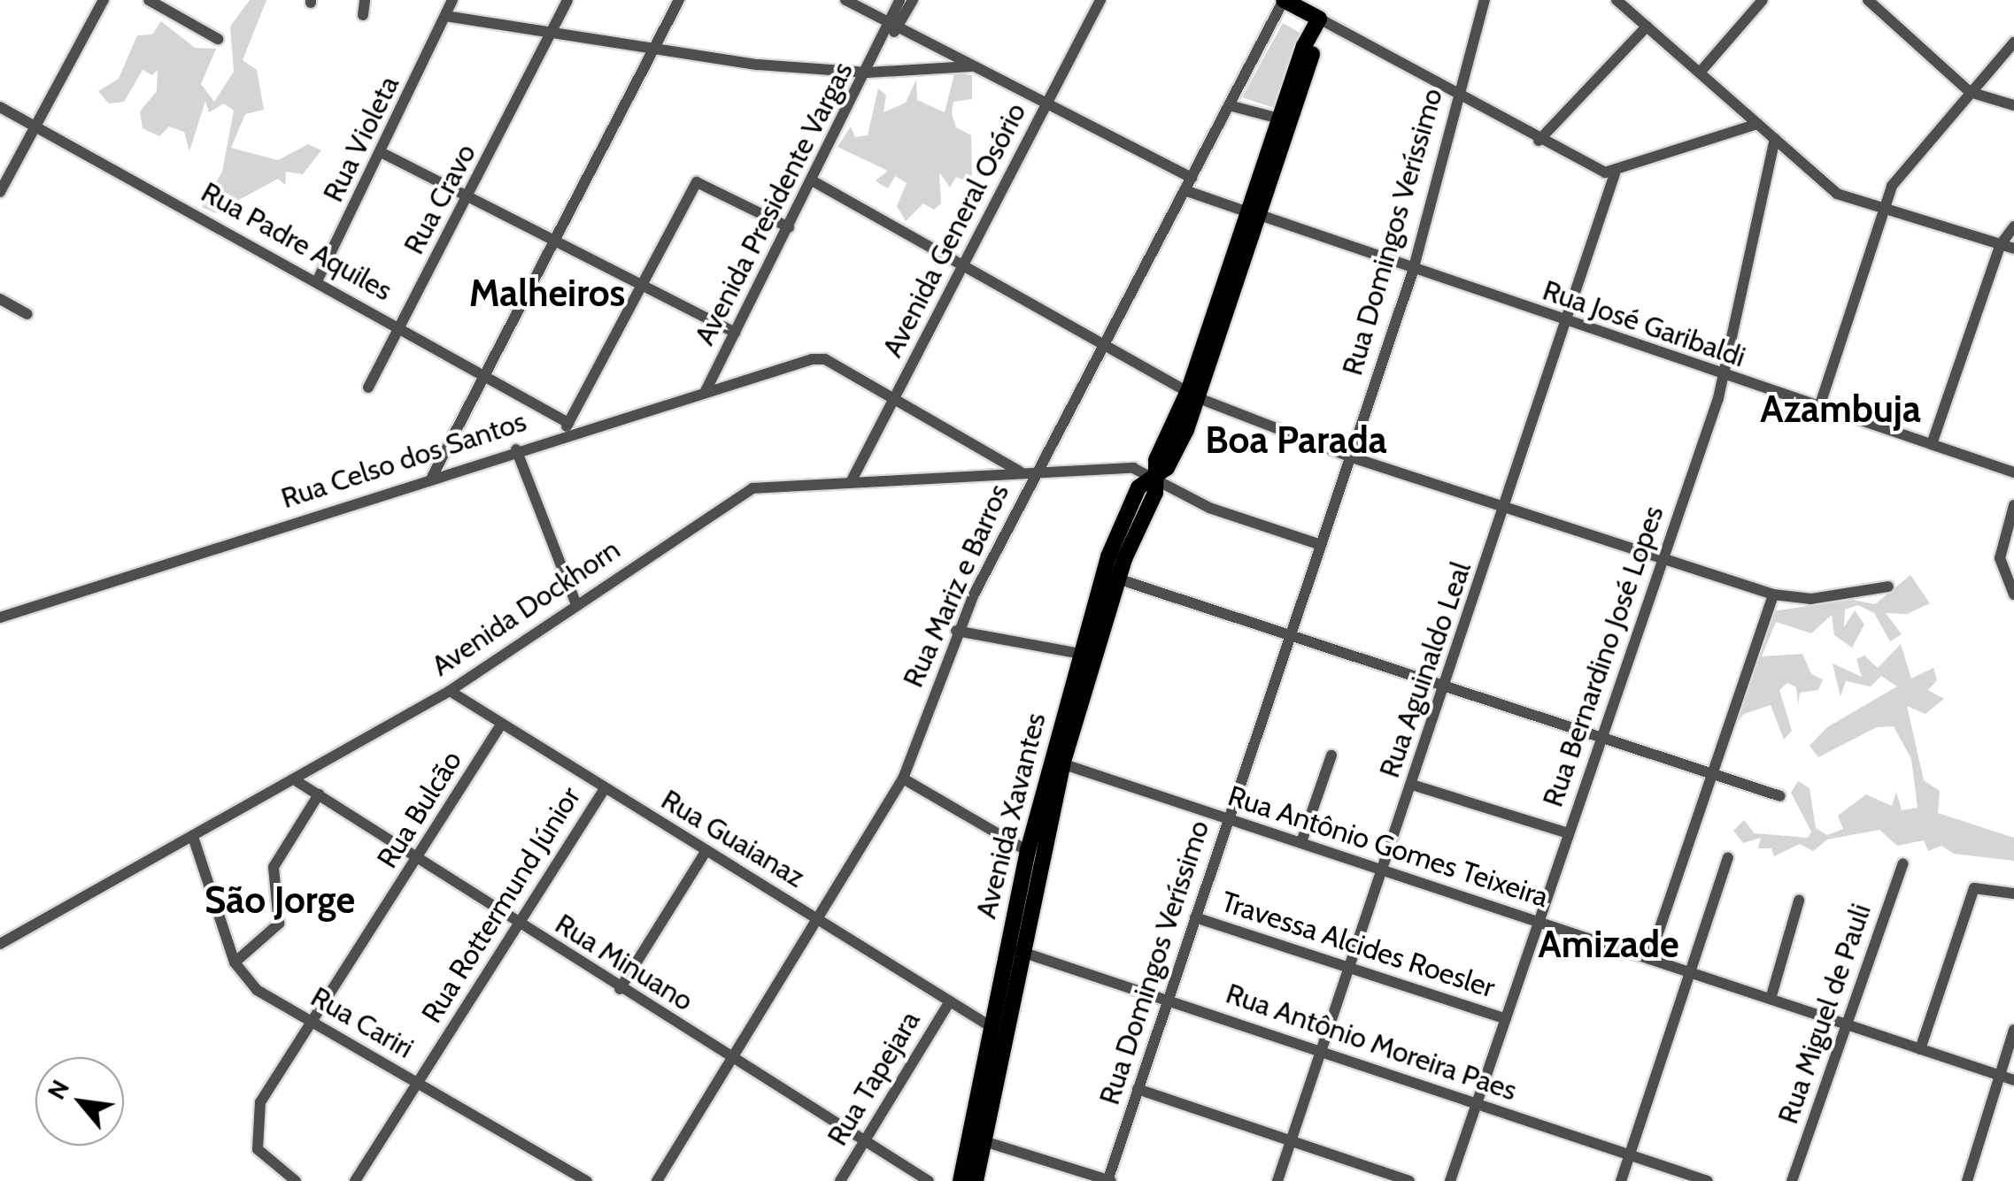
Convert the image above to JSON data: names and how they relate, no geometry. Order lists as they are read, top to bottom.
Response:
{
  "streets": {
    "main road": ["Avenida Xavantes"],
    "street": [
      "Rua Violeta",
      "Rua Cravo",
      "Avenida Presidente Vargas",
      "Avenida General Osório",
      "Rua Domingos Veríssimo",
      "Rua Padre Aquiles",
      "Rua José Garibaldi",
      "Rua Celso dos Santos",
      "Rua Mariz e Barros",
      "Avenida Dockhorn",
      "Rua Bernardino José Lopes",
      "Rua Aguinaldo Leal",
      "Rua Bulcão",
      "Rua Guaianaz",
      "Rua Antônio Gomes Teixeira",
      "Rua Rottermund Júnior",
      "Travessa Alcides Roesler",
      "Rua Minuano",
      "Rua Miguel de Pauli",
      "Rua Cariri",
      "Rua Antônio Moreira Paes",
      "Rua Tapejara"
    ]
  },
  "crossings": [
    ["Rua Violeta", "Rua Padre Aquiles"],
    ["Rua Cravo", "Rua Padre Aquiles"],
    ["Avenida Presidente Vargas", "Rua Celso dos Santos"],
    ["Avenida General Osório", "Rua Celso dos Santos"],
    ["Avenida General Osório", "Avenida Dockhorn"],
    ["Rua Domingos Veríssimo", "Rua José Garibaldi"],
    ["Rua Domingos Veríssimo", "Avenida Dockhorn"],
    ["Rua Domingos Veríssimo", "Rua Antônio Gomes Teixeira"],
    ["Rua Domingos Veríssimo", "Travessa Alcides Roesler"],
    ["Rua Domingos Veríssimo", "Rua Antônio Moreira Paes"],
    ["Rua José Garibaldi", "Rua Mariz e Barros"],
    ["Rua José Garibaldi", "Rua Bernardino José Lopes"],
    ["Rua José Garibaldi", "Rua Aguinaldo Leal"],
    ["Rua José Garibaldi", "Avenida Xavantes"],
    ["Rua Mariz e Barros", "Avenida Dockhorn"],
    ["Rua Mariz e Barros", "Rua Guaianaz"],
    ["Rua Mariz e Barros", "Rua Minuano"],
    ["Avenida Dockhorn", "Avenida Xavantes"],
    ["Avenida Dockhorn", "Rua Guaianaz"],
    ["Avenida Dockhorn", "Rua Minuano"],
    ["Avenida Dockhorn", "Rua Cariri"],
    ["Rua Bernardino José Lopes", "Rua Antônio Gomes Teixeira"],
    ["Rua Bernardino José Lopes", "Travessa Alcides Roesler"],
    ["Rua Bernardino José Lopes", "Rua Antônio Moreira Paes"],
    ["Rua Aguinaldo Leal", "Rua Antônio Gomes Teixeira"],
    ["Rua Aguinaldo Leal", "Travessa Alcides Roesler"],
    ["Rua Aguinaldo Leal", "Rua Antônio Moreira Paes"],
    ["Rua Bulcão", "Rua Guaianaz"],
    ["Rua Bulcão", "Rua Minuano"],
    ["Rua Bulcão", "Rua Cariri"],
    ["Avenida Xavantes", "Rua Guaianaz"],
    ["Avenida Xavantes", "Rua Antônio Gomes Teixeira"],
    ["Avenida Xavantes", "Rua Antônio Moreira Paes"],
    ["Rua Guaianaz", "Rua Rottermund Júnior"],
    ["Rua Guaianaz", "Rua Tapejara"],
    ["Rua Antônio Gomes Teixeira", "Rua Miguel de Pauli"],
    ["Rua Rottermund Júnior", "Rua Minuano"],
    ["Rua Rottermund Júnior", "Rua Cariri"],
    ["Rua Minuano", "Rua Tapejara"]
  ],
  "districts": [
    "Malheiros",
    "Azambuja",
    "Boa Parada",
    "São Jorge",
    "Amizade"
  ],
  "north": "top left"
}
